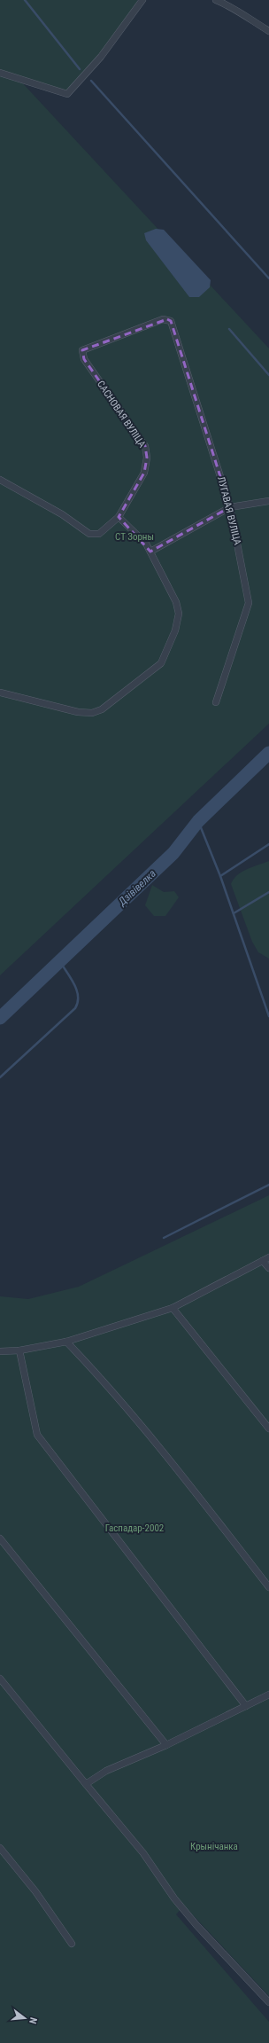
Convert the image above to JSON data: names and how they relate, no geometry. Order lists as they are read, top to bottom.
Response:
{
  "streets": {
    "street": ["САСНОВАЯ ВУЛІЦА", "ЛУГАВАЯ ВУЛІЦА"]
  },
  "crossings": [
    ["САСНОВАЯ ВУЛІЦА", "ЛУГАВАЯ ВУЛІЦА"]
  ],
  "water": ["Дзівівелка"],
  "parks": ["СТ Зорны", "Гаспадар-2002", "Крынічанка"],
  "north": "right"
}
